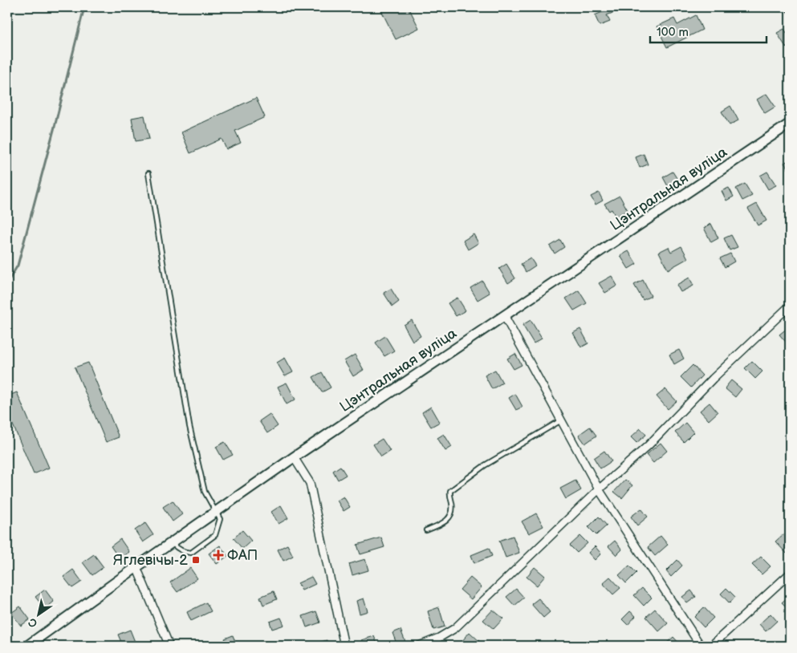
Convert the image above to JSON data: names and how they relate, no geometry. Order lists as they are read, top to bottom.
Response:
{
  "streets": {
    "street": ["Цэнтральная вуліца"]
  },
  "places": {
    "health": ["ФАП"],
    "transit": ["Яглевічы-2"]
  },
  "scale_bar": "100 m",
  "north": "bottom left"
}
